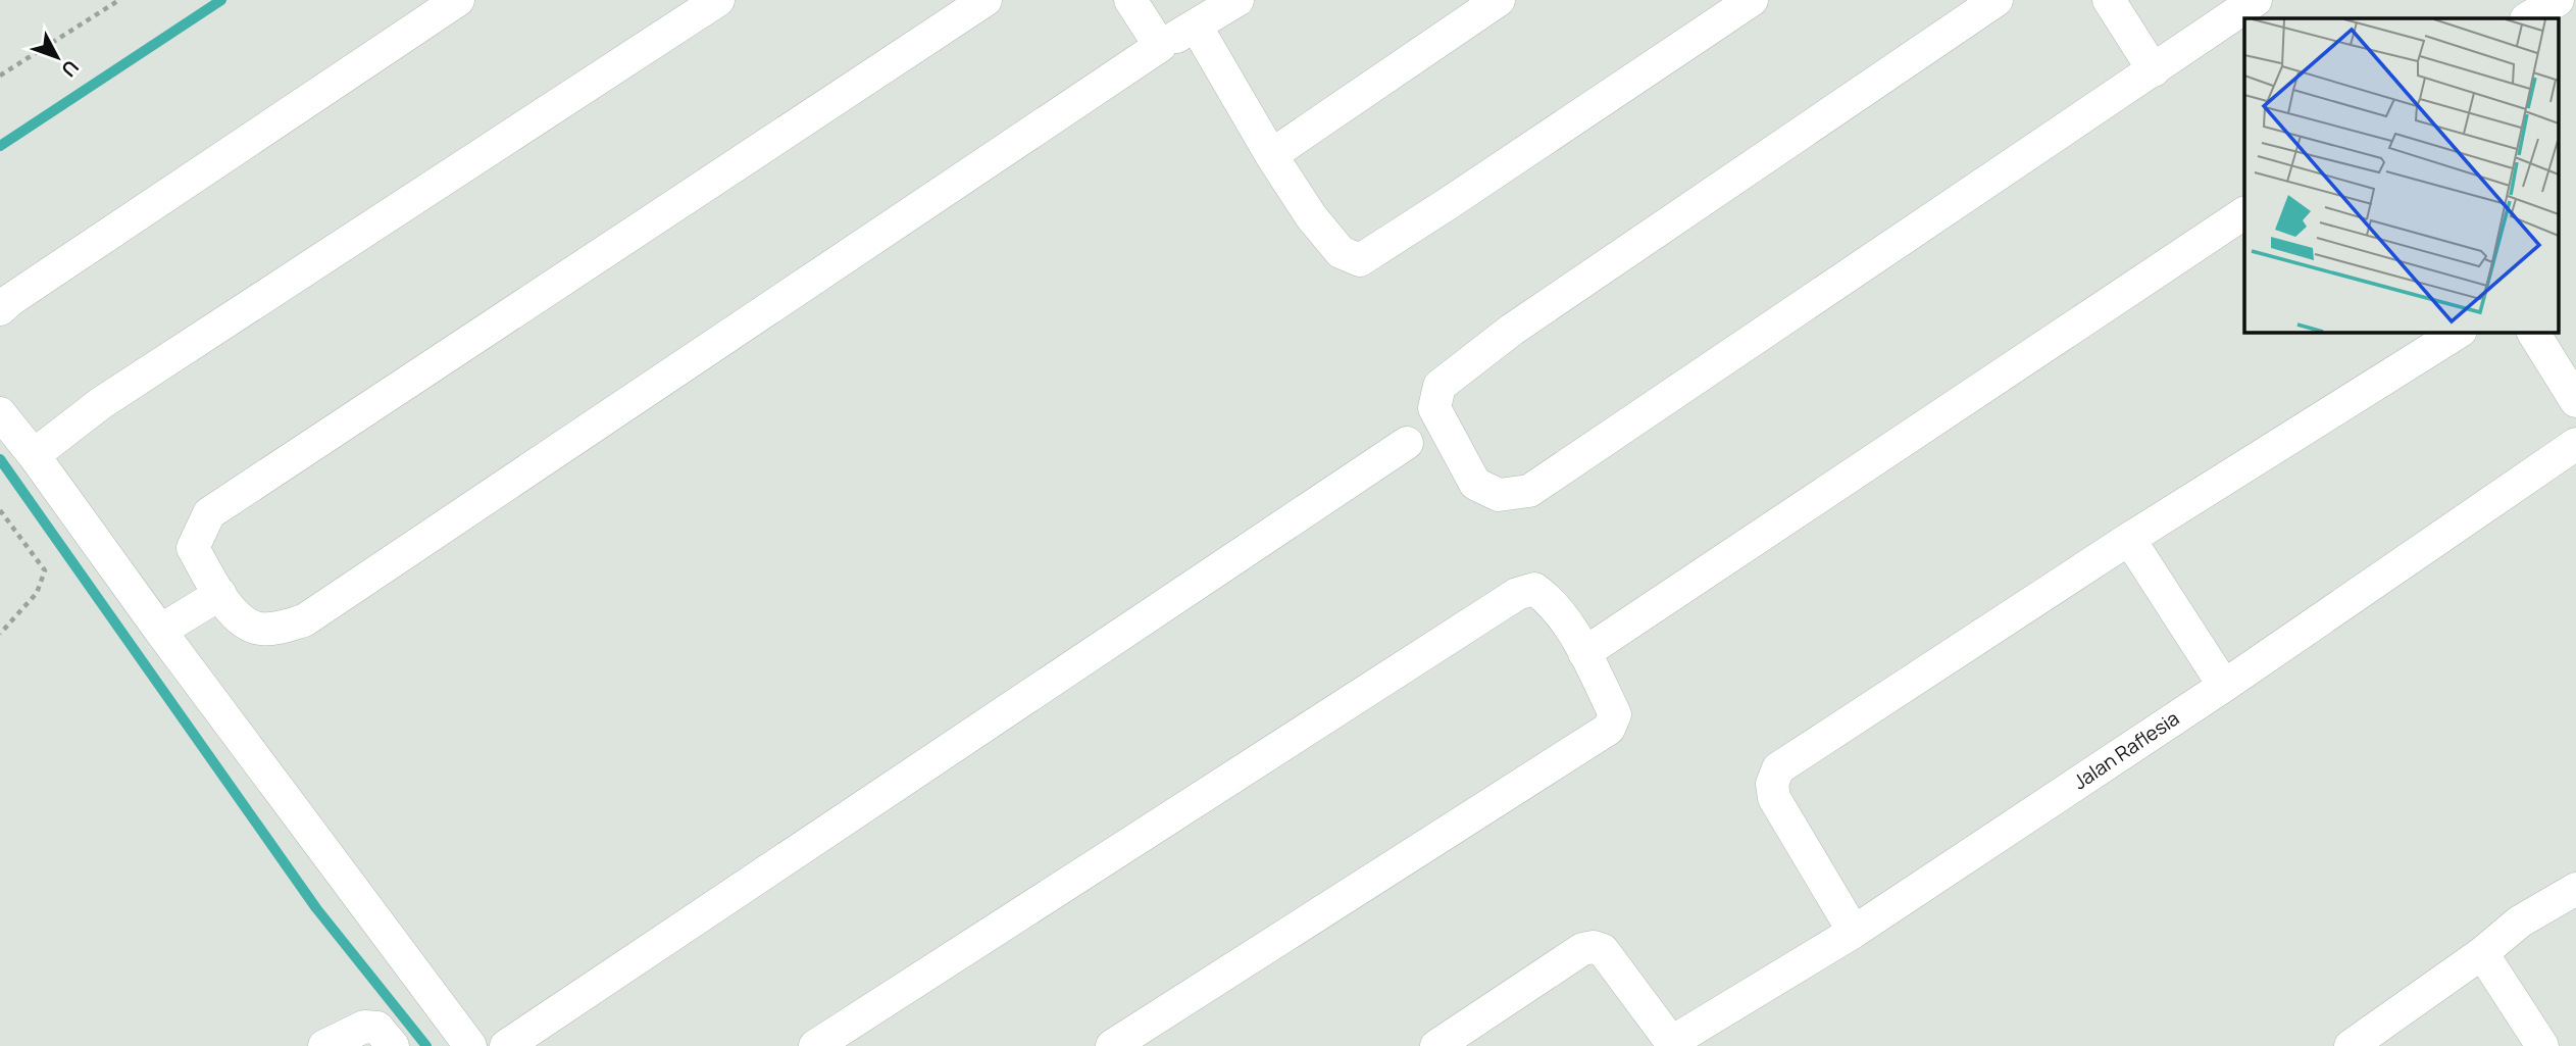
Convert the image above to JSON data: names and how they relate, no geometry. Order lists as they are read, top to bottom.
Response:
{
  "streets": {
    "street": ["Jalan Raflesia"]
  },
  "north": "bottom right"
}
